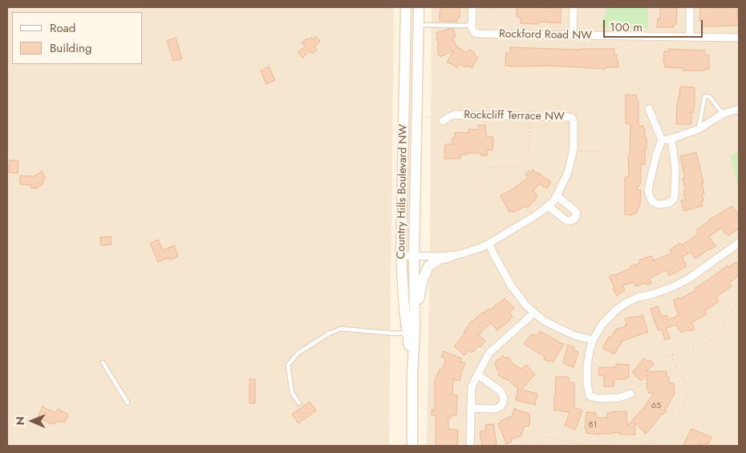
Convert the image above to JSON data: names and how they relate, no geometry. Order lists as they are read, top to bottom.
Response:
{
  "streets": {
    "main road": ["Country Hills Boulevard NW"],
    "street": ["Rockford Road NW", "Rockcliff Terrace NW"]
  },
  "crossings": [
    ["Rockcliff Terrace NW", "Country Hills Boulevard NW"]
  ],
  "house_numbers": ["65", "81"],
  "legend": ["Road", "Building"],
  "scale_bar": "100 m",
  "north": "left"
}
